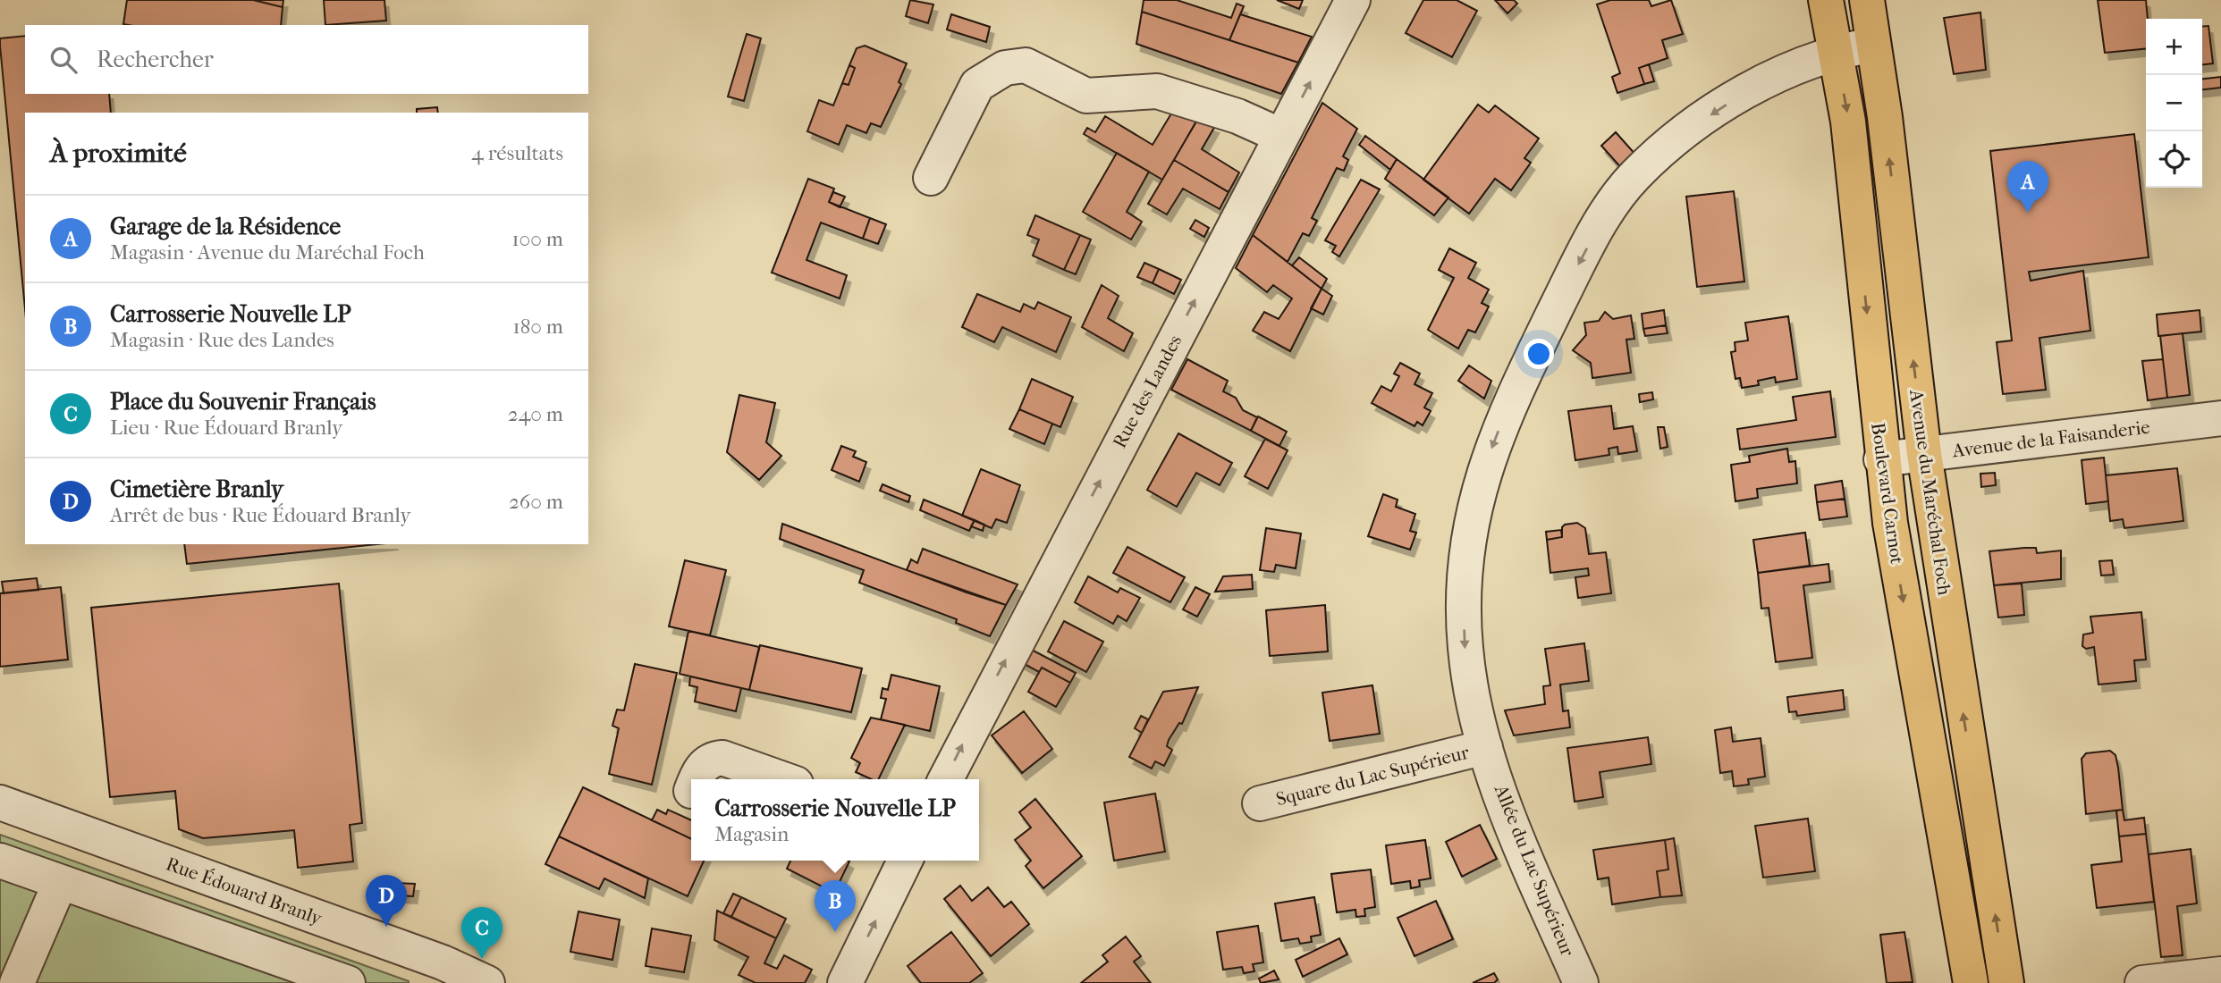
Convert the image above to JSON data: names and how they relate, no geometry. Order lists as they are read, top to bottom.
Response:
{
  "streets": {
    "main road": ["Avenue du Maréchal Foch", "Boulevard Carnot"],
    "street": [
      "Rue des Landes",
      "Avenue de la Faisanderie",
      "Square du Lac Supérieur",
      "Allée du Lac Supérieur",
      "Rue Édouard Branly"
    ]
  },
  "crossings": [
    ["Avenue de la Faisanderie", "Avenue du Maréchal Foch"],
    ["Avenue de la Faisanderie", "Boulevard Carnot"],
    ["Avenue du Maréchal Foch", "Allée du Lac Supérieur"],
    ["Boulevard Carnot", "Allée du Lac Supérieur"],
    ["Square du Lac Supérieur", "Allée du Lac Supérieur"]
  ],
  "one_way": [
    "Rue des Landes",
    "Avenue du Maréchal Foch",
    "Boulevard Carnot",
    "Allée du Lac Supérieur"
  ],
  "page": {
    "map_buttons": ["+", "−"],
    "search": "Rechercher",
    "heading": ["À proximité", "4 résultats"],
    "pins": [
      "A",
      "D",
      "B",
      "C"
    ],
    "list": [
      {
        "mark": "A",
        "name": "Garage de la Résidence",
        "note": "Magasin · Avenue du Maréchal Foch",
        "value": "100 m"
      },
      {
        "mark": "B",
        "name": "Carrosserie Nouvelle LP",
        "note": "Magasin · Rue des Landes",
        "value": "180 m"
      },
      {
        "mark": "C",
        "name": "Place du Souvenir Français",
        "note": "Lieu · Rue Édouard Branly",
        "value": "240 m"
      },
      {
        "mark": "D",
        "name": "Cimetière Branly",
        "note": "Arrêt de bus · Rue Édouard Branly",
        "value": "260 m"
      }
    ],
    "popup": ["Carrosserie Nouvelle LP", "Magasin"]
  }
}
